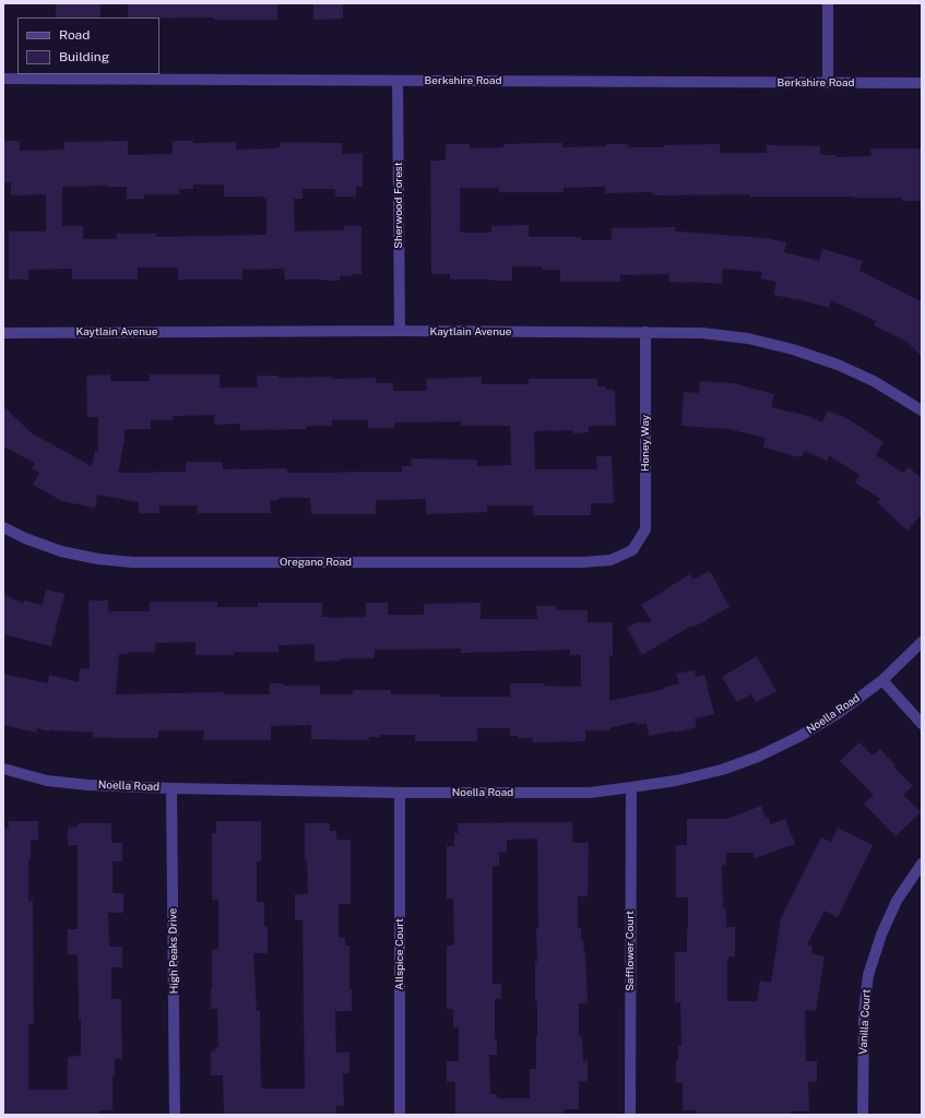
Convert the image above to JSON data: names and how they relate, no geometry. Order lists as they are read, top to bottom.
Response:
{
  "streets": {
    "street": [
      "Berkshire Road",
      "Sherwood Forest",
      "Kaytlain Avenue",
      "Honey Way",
      "Oregano Road",
      "Noella Road",
      "High Peaks Drive",
      "Safflower Court",
      "Allspice Court",
      "Vanilla Court"
    ]
  },
  "crossings": [
    ["Berkshire Road", "Sherwood Forest"],
    ["Sherwood Forest", "Kaytlain Avenue"],
    ["Kaytlain Avenue", "Honey Way"],
    ["Honey Way", "Oregano Road"],
    ["Noella Road", "High Peaks Drive"],
    ["Noella Road", "Safflower Court"],
    ["Noella Road", "Allspice Court"]
  ],
  "legend": ["Road", "Building"]
}
